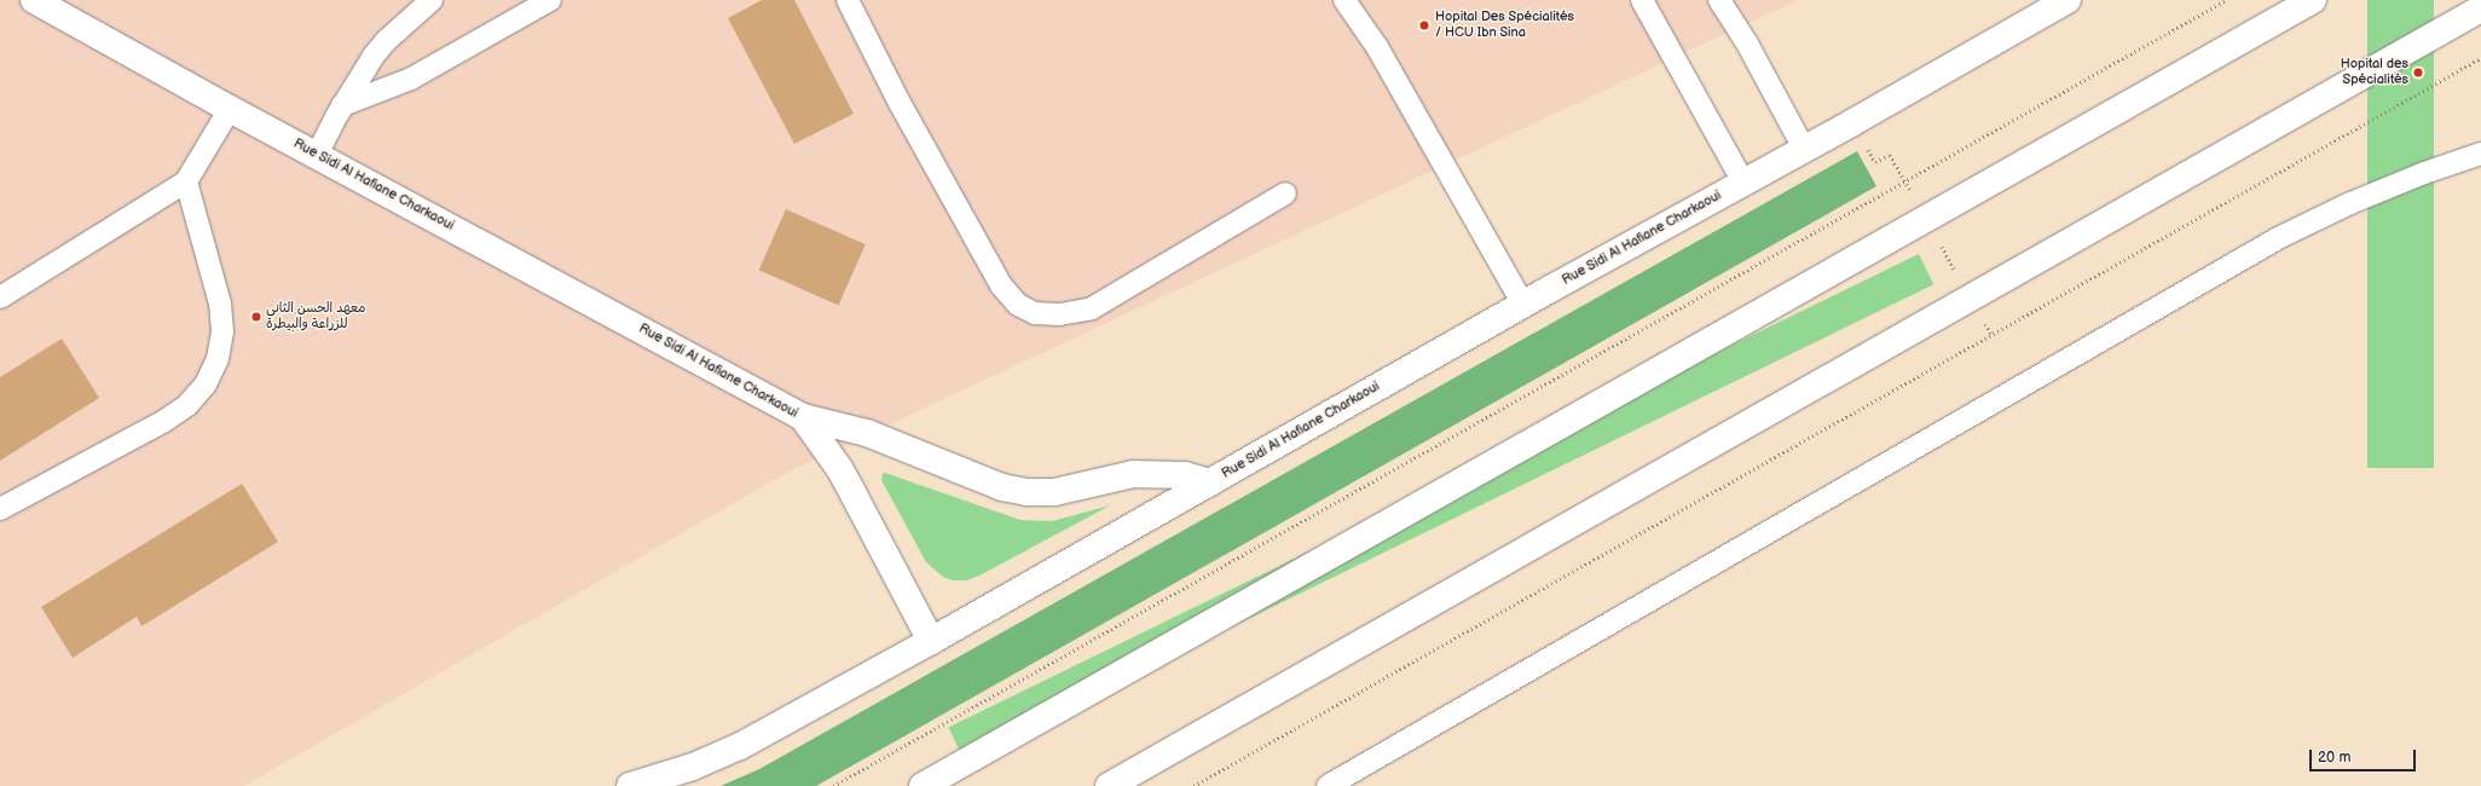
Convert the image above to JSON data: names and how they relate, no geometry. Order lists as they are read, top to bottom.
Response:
{
  "streets": {
    "street": ["Rue Sidi Al Hafiane Charkaoui"]
  },
  "places": ["Hopital Des Spécialités / HCU Ibn Sina", "Hopital des Spécialités", "معهد الحسن الثاني للزراعة والبيطرة"],
  "scale_bar": "20 m"
}
